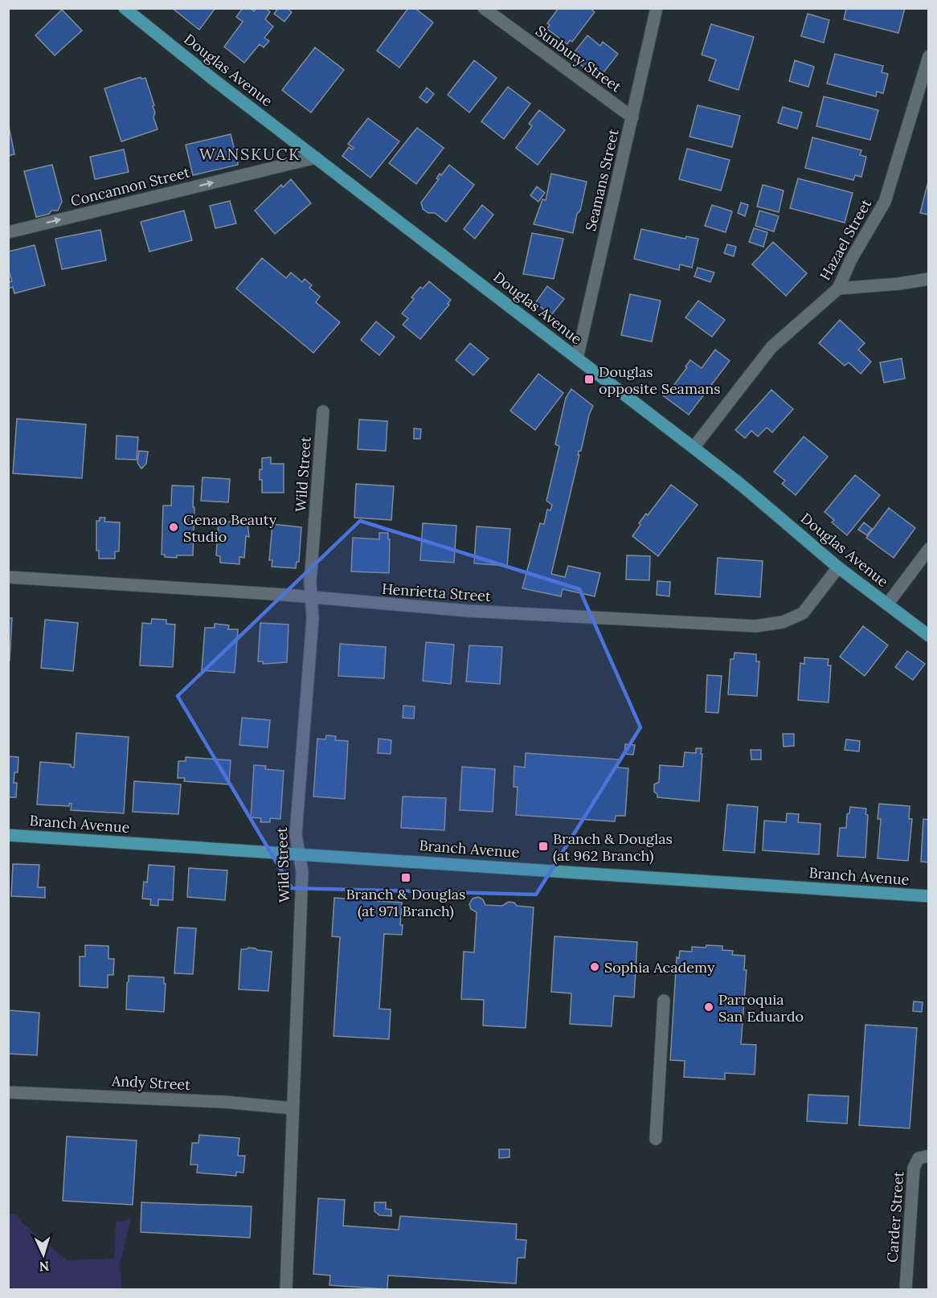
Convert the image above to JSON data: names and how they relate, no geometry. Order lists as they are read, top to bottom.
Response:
{
  "streets": {
    "main road": ["Douglas Avenue", "Branch Avenue"],
    "street": [
      "Sunbury Street",
      "Seamans Street",
      "Concannon Street",
      "Hazael Street",
      "Wild Street",
      "Henrietta Street",
      "Andy Street",
      "Carder Street"
    ]
  },
  "crossings": [
    ["Sunbury Street", "Seamans Street"],
    ["Douglas Avenue", "Seamans Street"],
    ["Douglas Avenue", "Concannon Street"],
    ["Douglas Avenue", "Hazael Street"],
    ["Douglas Avenue", "Henrietta Street"],
    ["Wild Street", "Henrietta Street"],
    ["Wild Street", "Branch Avenue"],
    ["Wild Street", "Andy Street"]
  ],
  "one_way": ["Concannon Street"],
  "districts": ["WANSKUCK"],
  "places": {
    "transit": ["Douglas opposite Seamans", "Branch & Douglas (at 962 Branch)", "Branch & Douglas (at 971 Branch)"],
    "other": ["Genao Beauty Studio", "Sophia Academy", "Parroquia San Eduardo"]
  },
  "north": "bottom"
}
